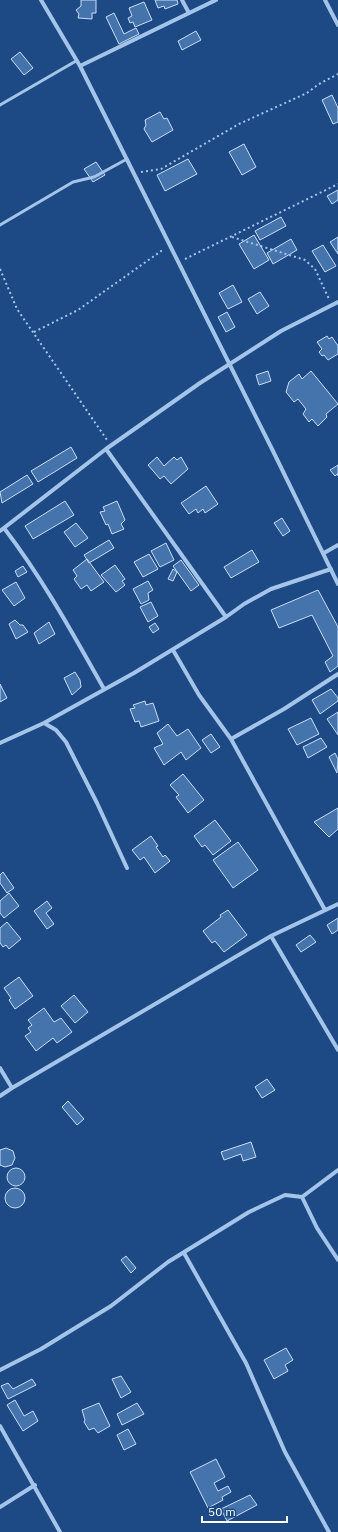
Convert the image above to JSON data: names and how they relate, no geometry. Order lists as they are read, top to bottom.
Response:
{
  "scale_bar": "50 m"
}
